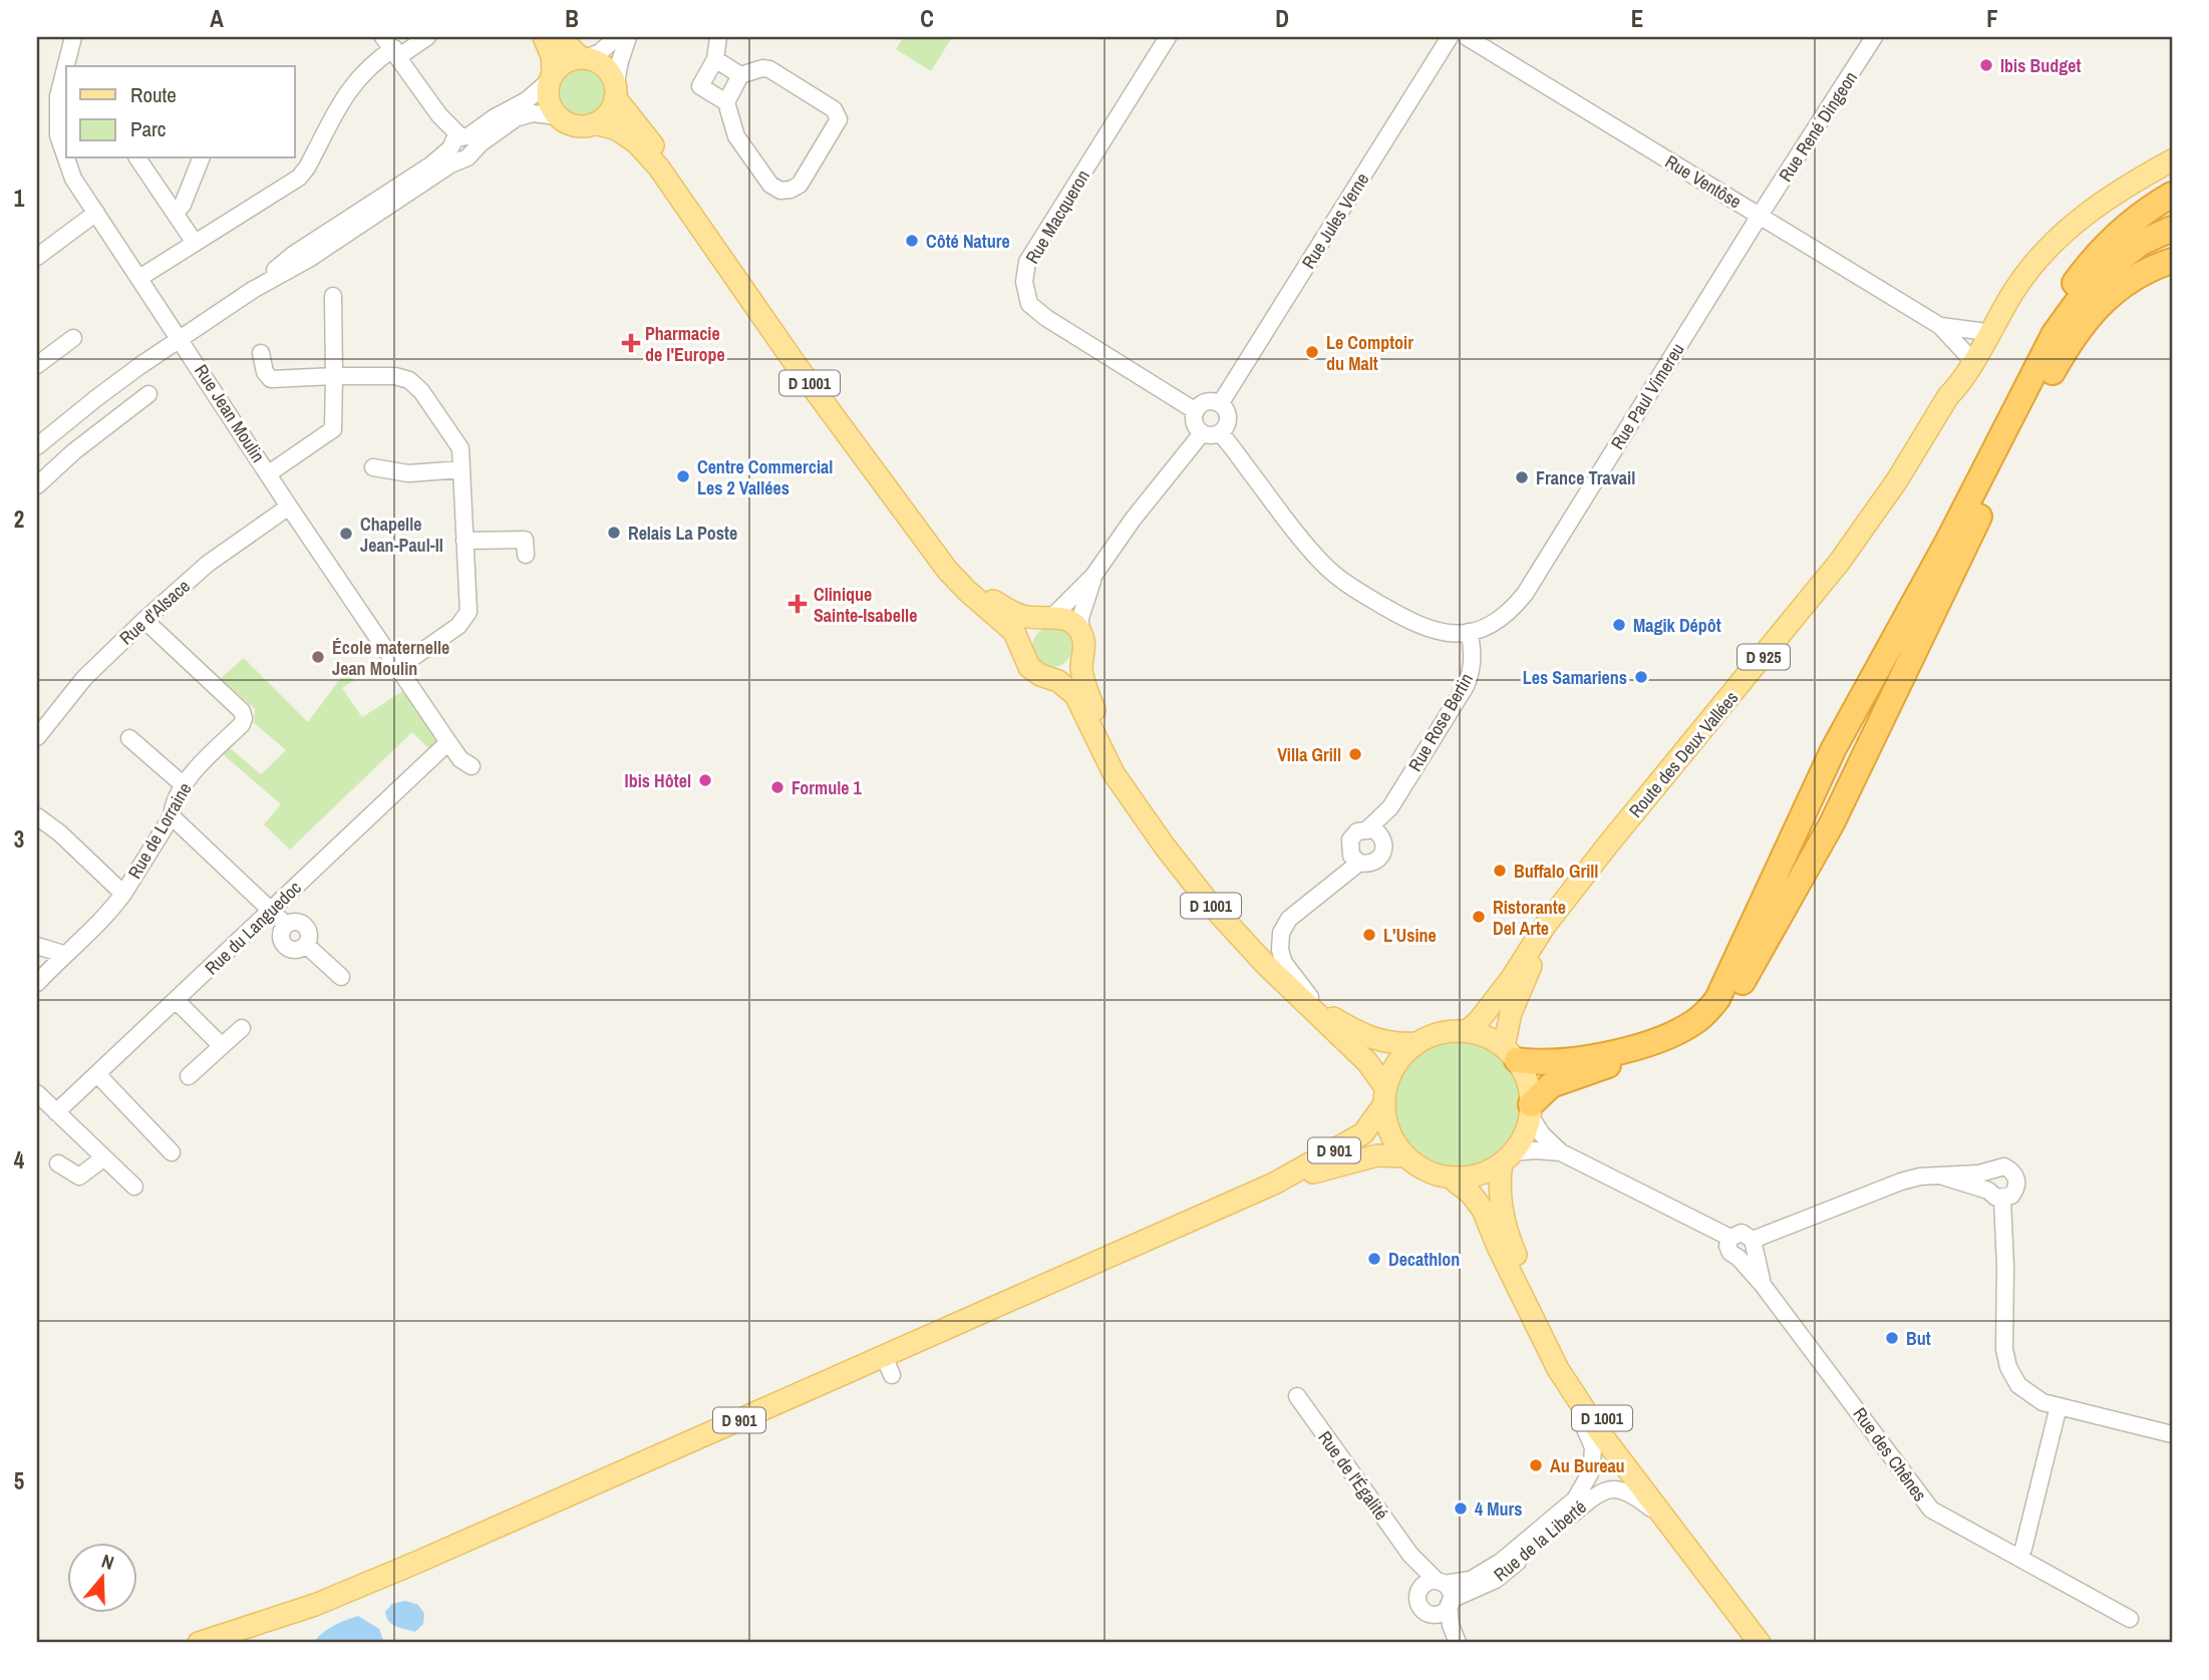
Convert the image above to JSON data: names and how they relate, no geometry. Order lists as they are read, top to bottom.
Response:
{
  "streets": {
    "main road": [
      "D 1001",
      "D 925",
      "Route des Deux Vallées",
      "D 901"
    ],
    "street": [
      "Rue René Dingeon",
      "Rue Ventôse",
      "Rue Macqueron",
      "Rue Jules Verne",
      "Rue Paul Vimereu",
      "Rue Jean Moulin",
      "Rue d'Alsace",
      "Rue Rose Bertin",
      "Rue de Lorraine",
      "Rue du Languedoc",
      "Rue des Chênes",
      "Rue de l'Égalité",
      "Rue de la Liberté"
    ]
  },
  "crossings": [
    ["Rue René Dingeon", "Rue Ventôse"],
    ["Rue René Dingeon", "Rue Paul Vimereu"],
    ["Rue Ventôse", "Rue Paul Vimereu"],
    ["Rue Ventôse", "Route des Deux Vallées"],
    ["Rue Macqueron", "Rue Jules Verne"],
    ["Rue Macqueron", "Rue Paul Vimereu"],
    ["Rue Jules Verne", "Rue Paul Vimereu"],
    ["D 1001", "Route des Deux Vallées"],
    ["D 1001", "D 901"],
    ["D 1001", "Rue de la Liberté"],
    ["Rue Paul Vimereu", "Rue Rose Bertin"],
    ["Rue Jean Moulin", "Rue d'Alsace"],
    ["Rue Jean Moulin", "Rue du Languedoc"],
    ["Rue d'Alsace", "Rue de Lorraine"],
    ["Route des Deux Vallées", "D 901"],
    ["Rue de l'Égalité", "Rue de la Liberté"]
  ],
  "places": {
    "other": [
      "Ibis Budget",
      "Côté Nature",
      "Le Comptoir du Malt",
      "Centre Commercial Les 2 Vallées",
      "France Travail",
      "Relais La Poste",
      "Chapelle Jean-Paul-II",
      "Magik Dépôt",
      "École maternelle Jean Moulin",
      "Les Samariens",
      "Villa Grill",
      "Ibis Hôtel",
      "Formule 1",
      "Buffalo Grill",
      "Ristorante Del Arte",
      "L'Usine",
      "Decathlon",
      "But",
      "Au Bureau",
      "4 Murs"
    ],
    "health": ["Pharmacie de l'Europe", "Clinique Sainte-Isabelle"]
  },
  "legend": ["Route", "Parc"],
  "north": "top",
  "grid": {
    "columns": [
      "A",
      "B",
      "C",
      "D",
      "E",
      "F"
    ],
    "rows": [
      "1",
      "2",
      "3",
      "4",
      "5"
    ]
  }
}
